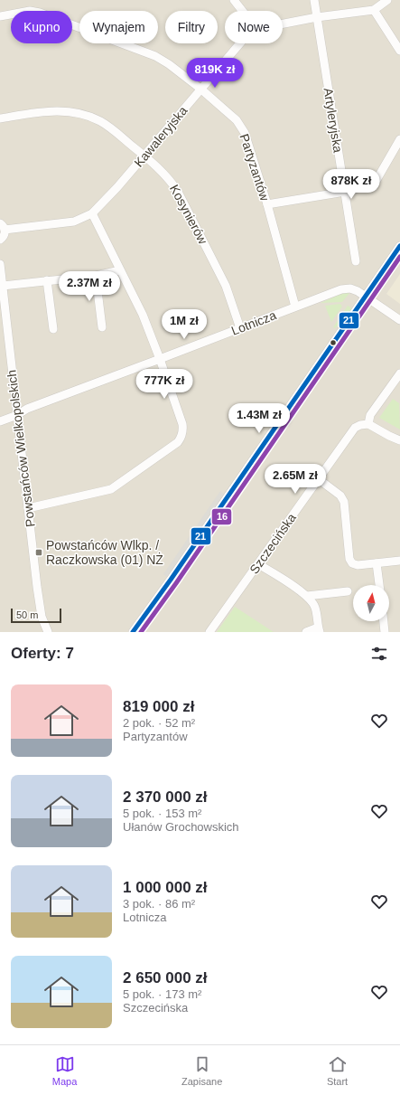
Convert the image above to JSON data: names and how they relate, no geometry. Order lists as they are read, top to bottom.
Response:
{
  "streets": {
    "street": [
      "Artyleryjska",
      "Kawaleryjska",
      "Partyzantów",
      "Kosynierów",
      "Lotnicza",
      "Powstańców Wielkopolskich",
      "Szczecińska"
    ]
  },
  "crossings": [
    ["Artyleryjska", "Kawaleryjska"],
    ["Kawaleryjska", "Partyzantów"],
    ["Kawaleryjska", "Kosynierów"],
    ["Partyzantów", "Lotnicza"],
    ["Kosynierów", "Lotnicza"],
    ["Lotnicza", "Powstańców Wielkopolskich"]
  ],
  "places": {
    "transit": ["Powstańców Wlkp. / Raczkowska (01) NŻ"]
  },
  "lines": ["transit line 21", "transit line 16"],
  "scale_bar": "50 m",
  "north": "top",
  "page": {
    "chip": [
      "Kupno",
      "Wynajem",
      "Filtry",
      "Nowe"
    ],
    "price": [
      "819K zł",
      "878K zł",
      "2.37M zł",
      "1M zł",
      "777K zł",
      "1.43M zł",
      "2.65M zł"
    ],
    "scale": "50 m",
    "heading": "Oferty: 7",
    "list": [
      {
        "name": "819 000 zł",
        "note": "2 pok. · 52 m² · Partyzantów"
      },
      {
        "name": "2 370 000 zł",
        "note": "5 pok. · 153 m² · Ułanów Grochowskich"
      },
      {
        "name": "1 000 000 zł",
        "note": "3 pok. · 86 m² · Lotnicza"
      },
      {
        "name": "2 650 000 zł",
        "note": "5 pok. · 173 m² · Szczecińska"
      }
    ],
    "tabs": ["Mapa", "Zapisane", "Start"]
  }
}
